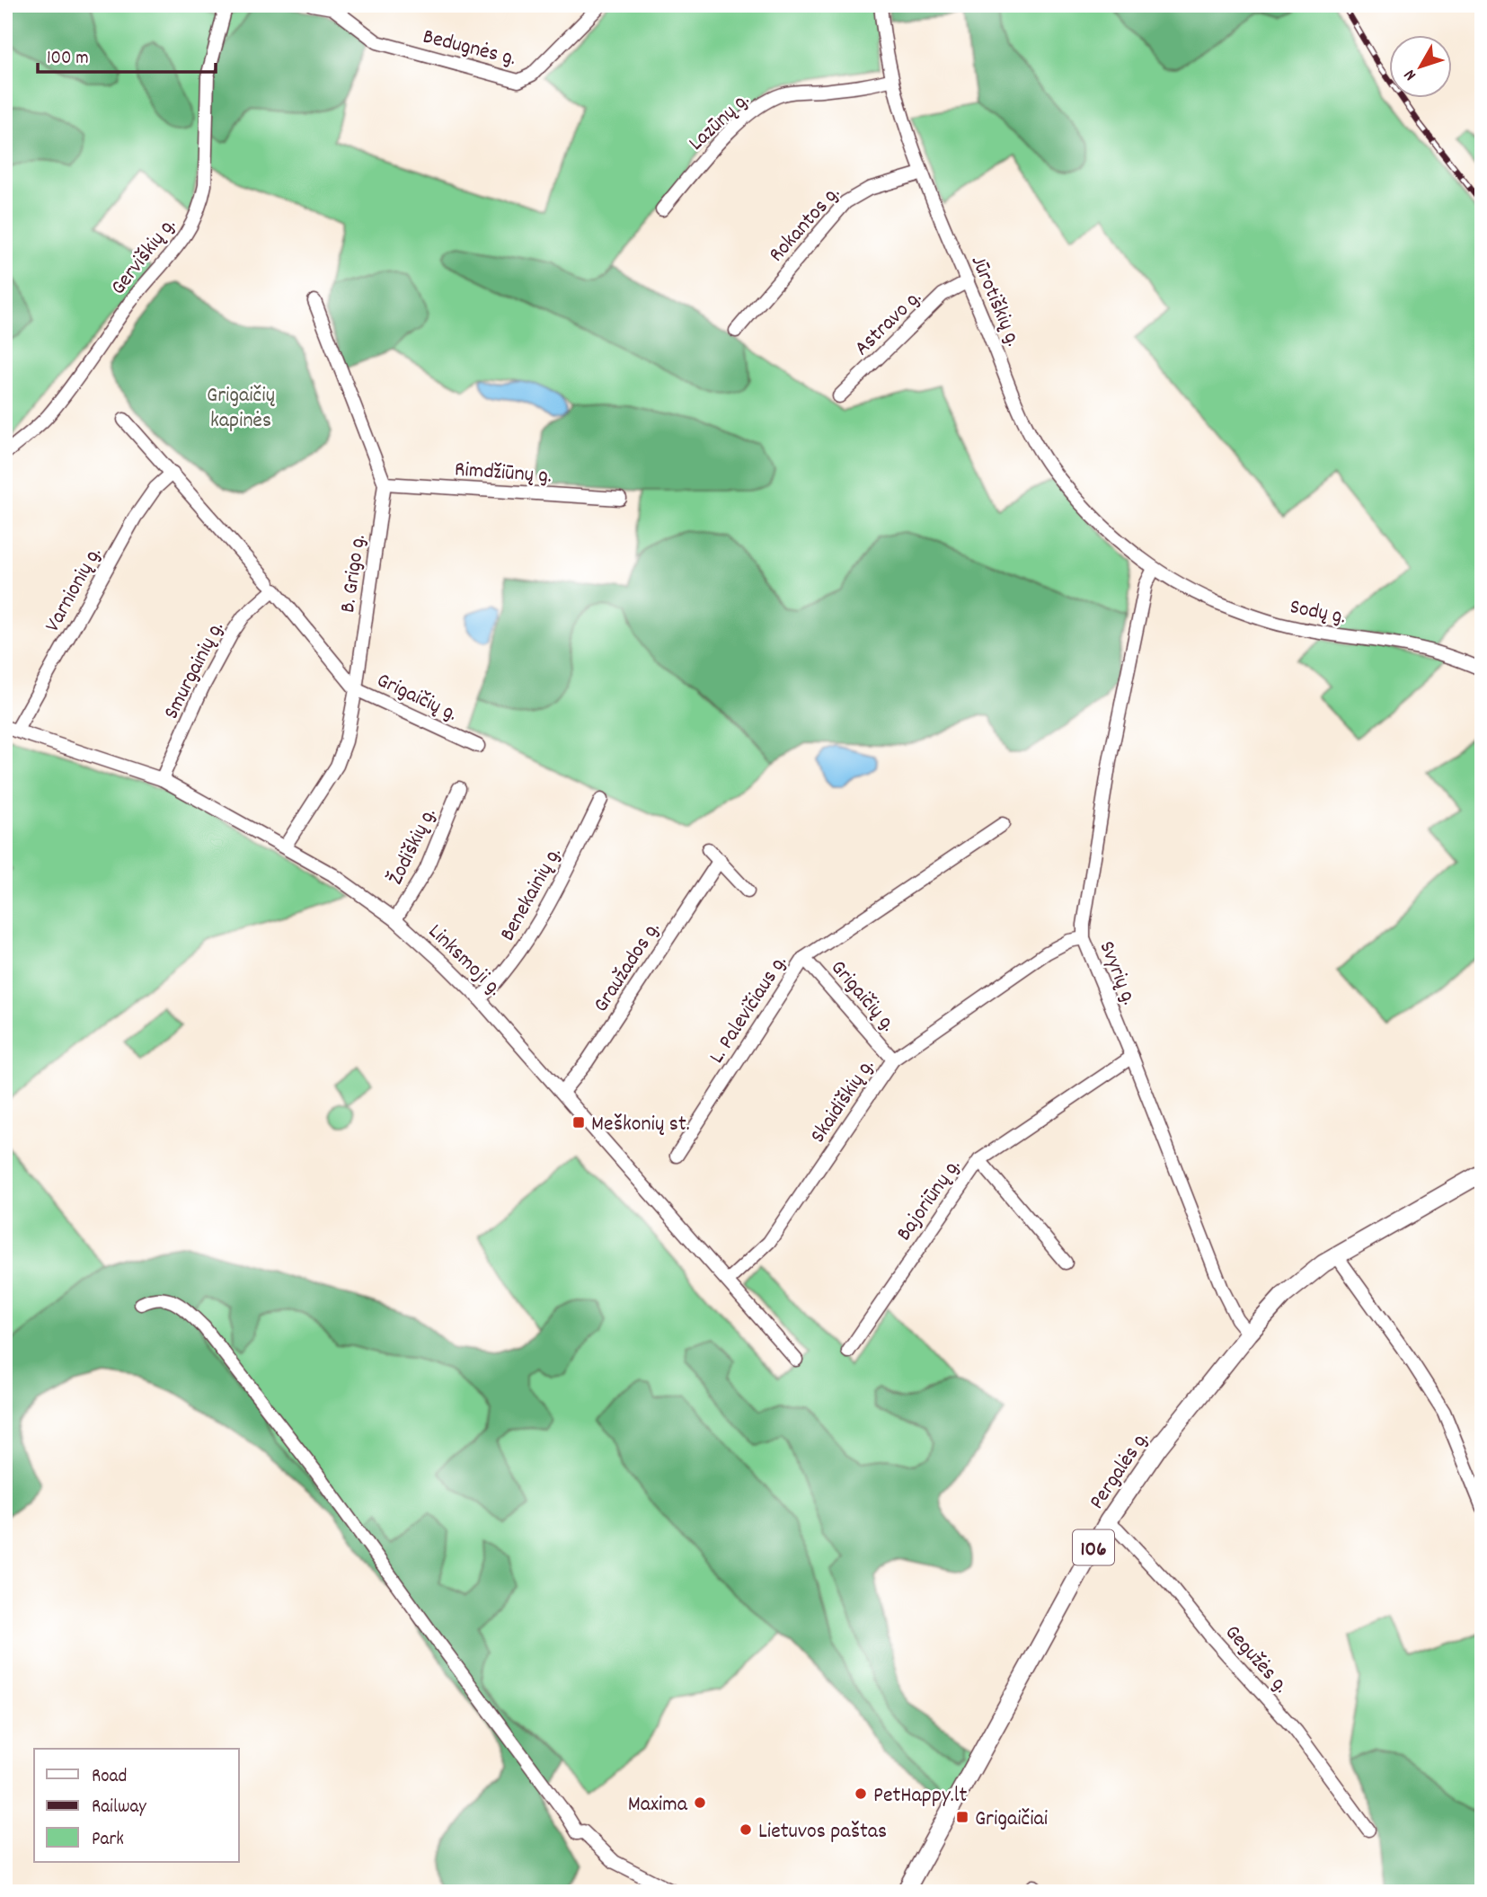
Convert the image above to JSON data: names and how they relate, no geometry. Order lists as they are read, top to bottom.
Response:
{
  "streets": {
    "main road": ["Pergalės g.", "106"],
    "street": [
      "Bedugnės g.",
      "Lazūnų g.",
      "Rokantos g.",
      "Gerviškių g.",
      "Jūrotiškių g.",
      "Astravo g.",
      "Rimdžiūnų g.",
      "B. Grigo g.",
      "Varnionių g.",
      "Sodų g.",
      "Smurgainių g.",
      "Grigaičių g.",
      "Žodiškių g.",
      "Benekainių g.",
      "Linksmoji g.",
      "Graužados g.",
      "Svyrių g.",
      "L. Palevičiaus g.",
      "Skaidiškių g.",
      "Bajoriūnų g.",
      "Gegužės g."
    ]
  },
  "crossings": [
    ["Lazūnų g.", "Jūrotiškių g."],
    ["Rokantos g.", "Jūrotiškių g."],
    ["Jūrotiškių g.", "Astravo g."],
    ["Jūrotiškių g.", "Sodų g."],
    ["Jūrotiškių g.", "Svyrių g."],
    ["Rimdžiūnų g.", "B. Grigo g."],
    ["B. Grigo g.", "Grigaičių g."],
    ["B. Grigo g.", "Linksmoji g."],
    ["Varnionių g.", "Grigaičių g."],
    ["Varnionių g.", "Linksmoji g."],
    ["Sodų g.", "Svyrių g."],
    ["Smurgainių g.", "Grigaičių g."],
    ["Smurgainių g.", "Linksmoji g."],
    ["Grigaičių g.", "L. Palevičiaus g."],
    ["Grigaičių g.", "Skaidiškių g."],
    ["Žodiškių g.", "Linksmoji g."],
    ["Benekainių g.", "Linksmoji g."],
    ["Linksmoji g.", "Graužados g."],
    ["Linksmoji g.", "Skaidiškių g."],
    ["Svyrių g.", "Skaidiškių g."],
    ["Svyrių g.", "Bajoriūnų g."],
    ["Svyrių g.", "Pergalės g."],
    ["Pergalės g.", "Gegužės g."]
  ],
  "parks": ["Grigaičių kapinės"],
  "places": {
    "transit": ["Meškonių st.", "Grigaičiai"],
    "other": ["PetHappy.lt", "Maxima", "Lietuvos paštas"]
  },
  "legend": ["Road", "Railway", "Park"],
  "scale_bar": "100 m",
  "north": "bottom left"
}
